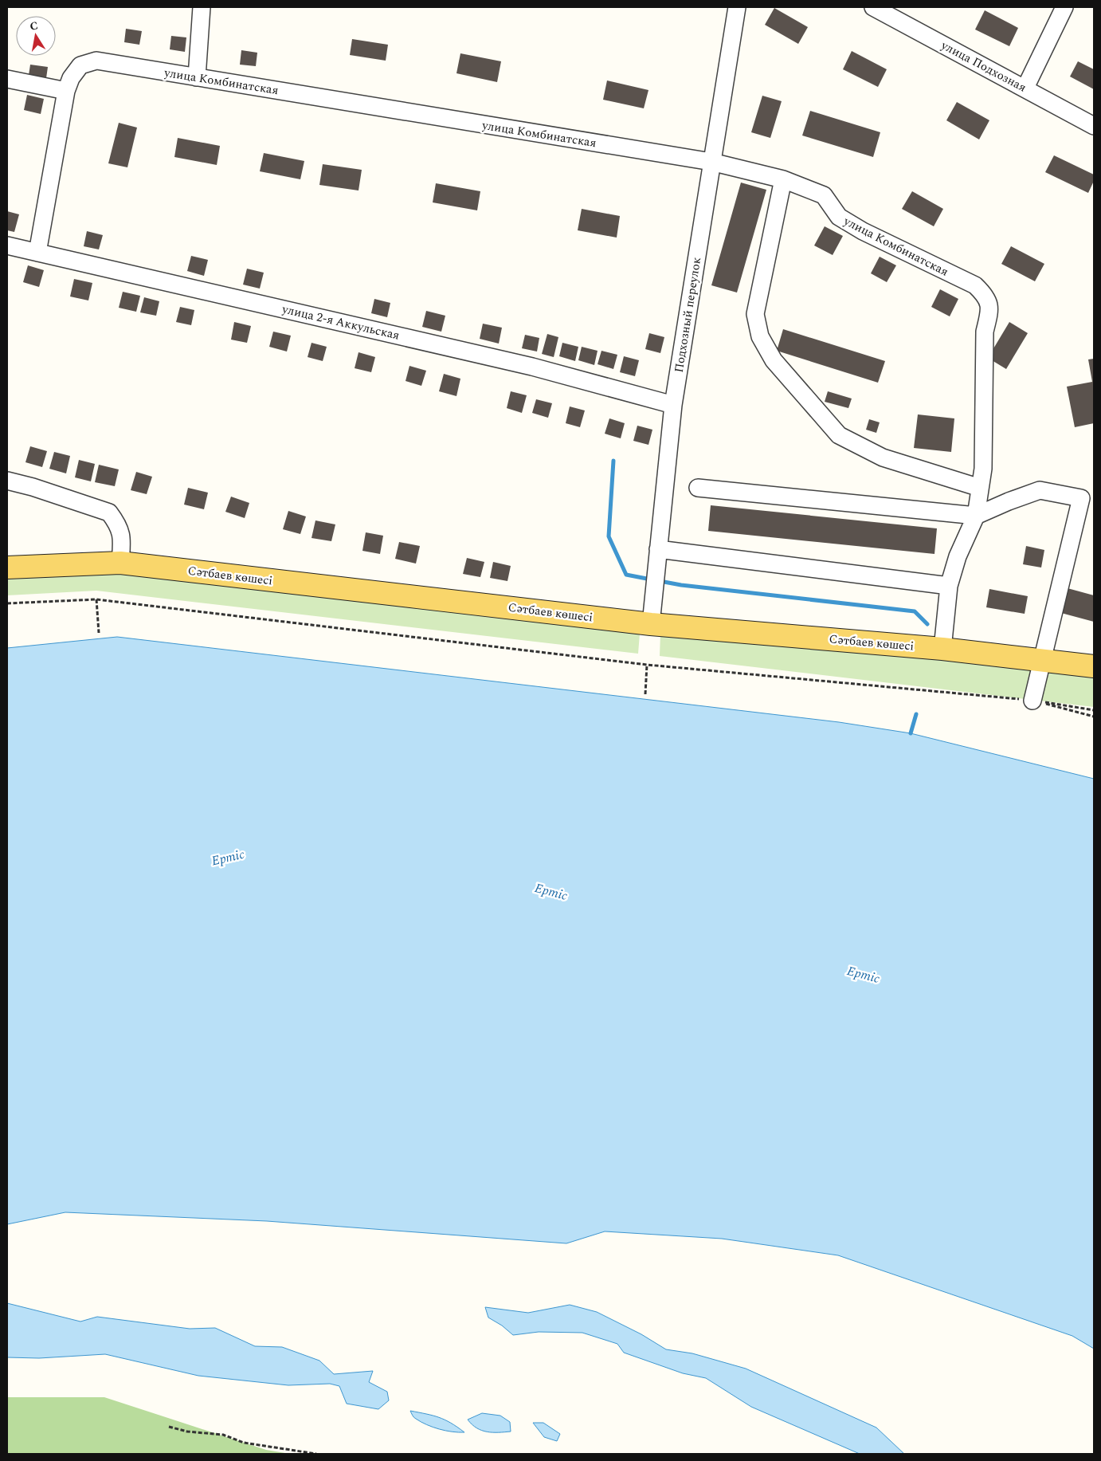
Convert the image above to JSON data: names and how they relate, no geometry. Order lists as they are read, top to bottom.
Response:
{
  "streets": {
    "main road": ["Сәтбаев көшесі"],
    "street": [
      "улица Подхозная",
      "улица Комбинатская",
      "Подхозный переулок",
      "улица 2-я Аккульская"
    ]
  },
  "crossings": [
    ["улица Комбинатская", "Подхозный переулок"],
    ["улица Комбинатская", "улица 2-я Аккульская"],
    ["улица Комбинатская", "Сәтбаев көшесі"],
    ["Подхозный переулок", "улица 2-я Аккульская"],
    ["Подхозный переулок", "Сәтбаев көшесі"]
  ],
  "water": ["Ертіс"],
  "north": "top"
}
